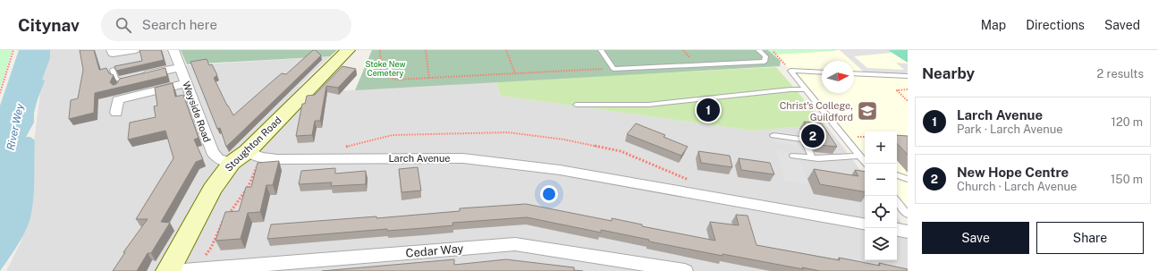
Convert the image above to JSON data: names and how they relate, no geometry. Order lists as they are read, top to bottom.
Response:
{
  "streets": {
    "street": [
      "Weyside Road",
      "Stoughton Road",
      "Larch Avenue",
      "Cedar Way"
    ]
  },
  "crossings": [
    ["Weyside Road", "Stoughton Road"],
    ["Stoughton Road", "Larch Avenue"]
  ],
  "water": ["River Wey"],
  "parks": ["Stoke New Cemetery"],
  "places": {
    "school or university": ["Christ's College, Guildford"]
  },
  "north": "right",
  "page": {
    "header": "Citynav",
    "search": "Search here",
    "nav": ["Map", "Directions", "Saved"],
    "heading": ["Nearby", "2 results"],
    "pins": ["1", "2"],
    "list": [
      {
        "mark": "1",
        "name": "Larch Avenue",
        "note": "Park · Larch Avenue",
        "value": "120 m"
      },
      {
        "mark": "2",
        "name": "New Hope Centre",
        "note": "Church · Larch Avenue",
        "value": "150 m"
      }
    ],
    "map_buttons": ["+", "−"],
    "buttons": ["Save", "Share"]
  }
}
